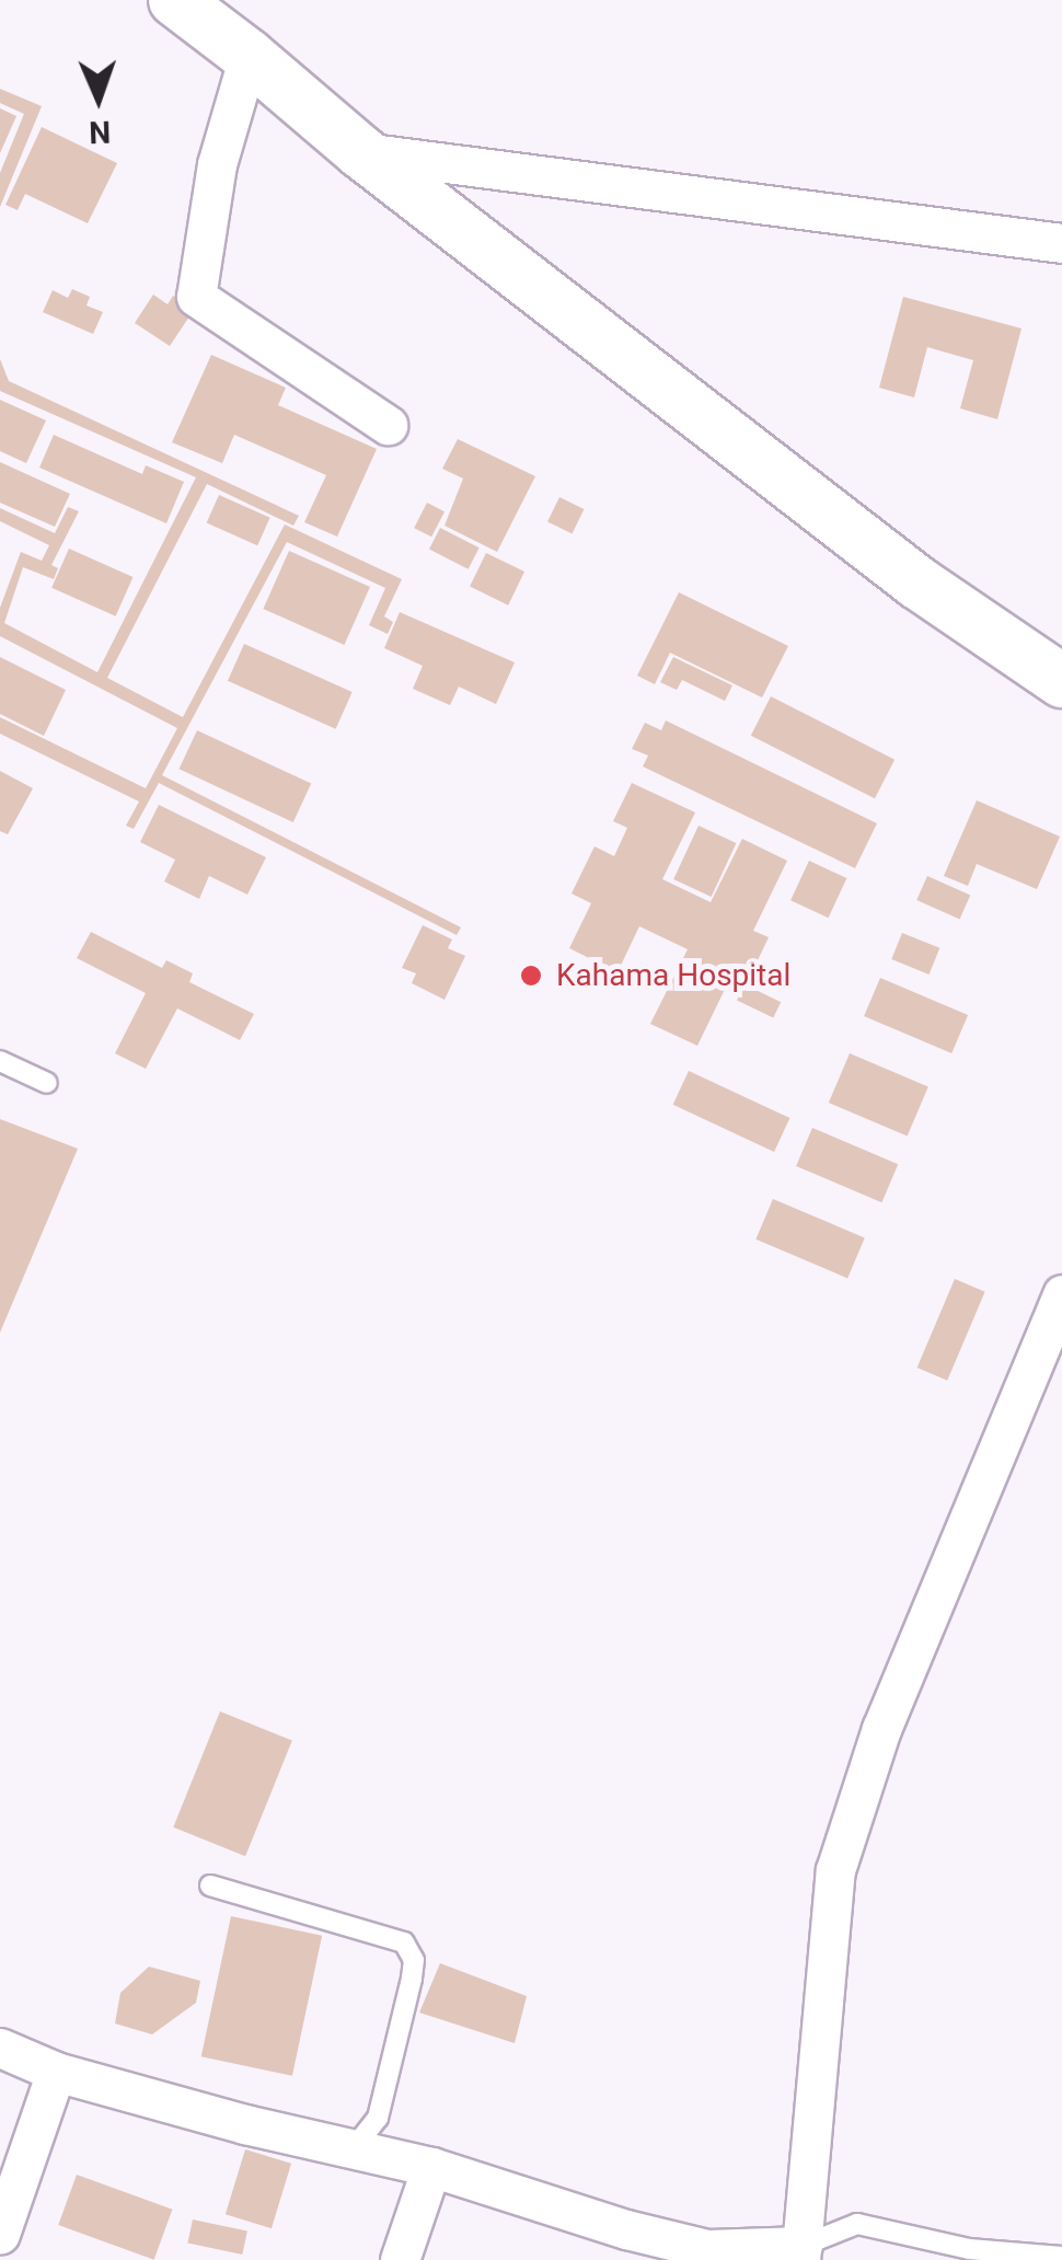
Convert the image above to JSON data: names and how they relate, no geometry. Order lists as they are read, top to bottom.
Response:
{
  "places": ["Kahama Hospital"],
  "north": "bottom"
}
